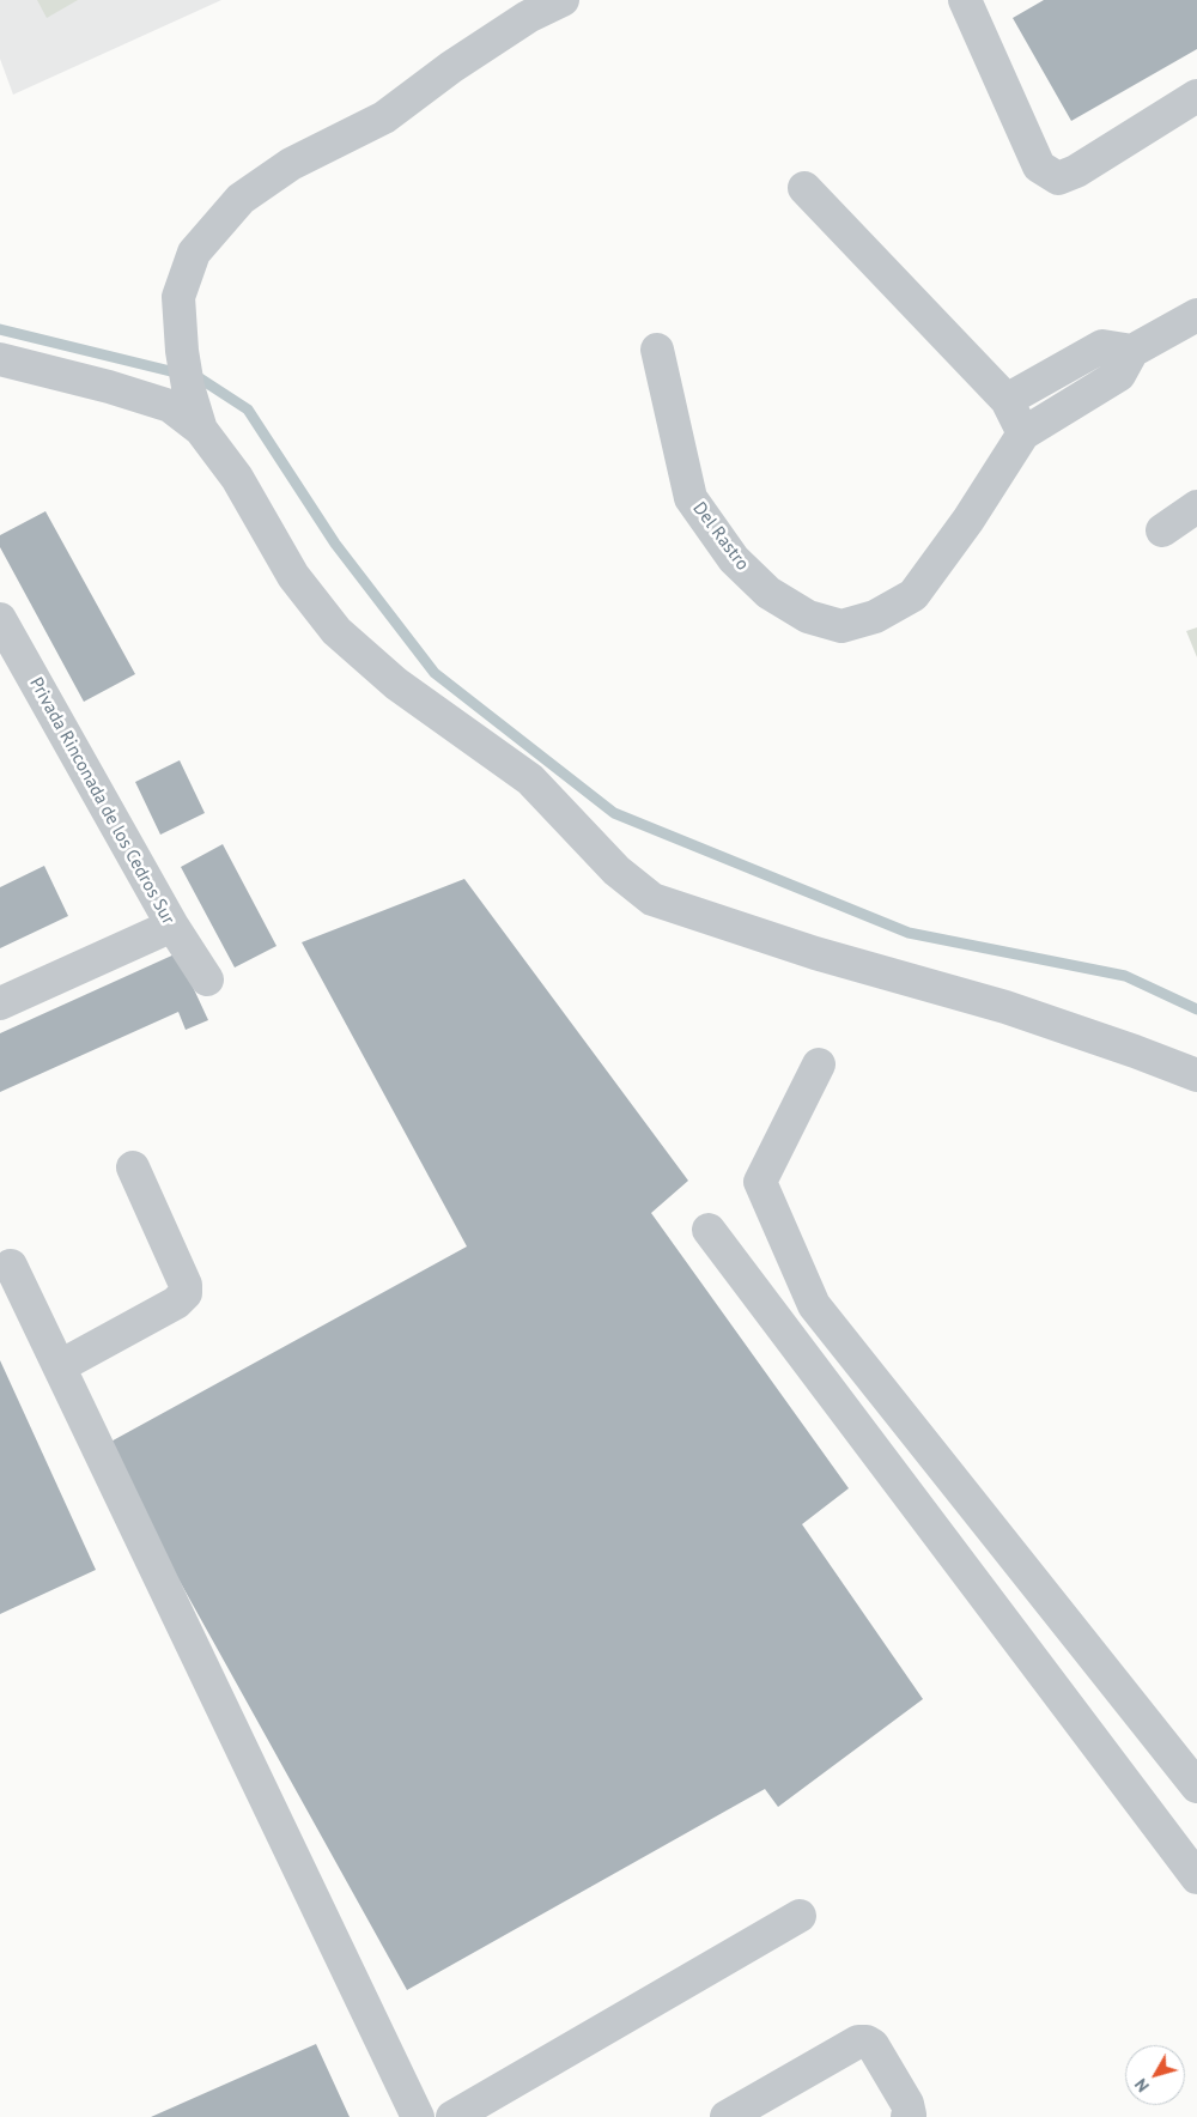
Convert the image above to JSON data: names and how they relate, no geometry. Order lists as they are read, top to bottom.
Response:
{
  "streets": {
    "street": ["Del Rastro", "Privada Rinconada de los Cedros Sur"]
  },
  "north": "bottom left"
}
